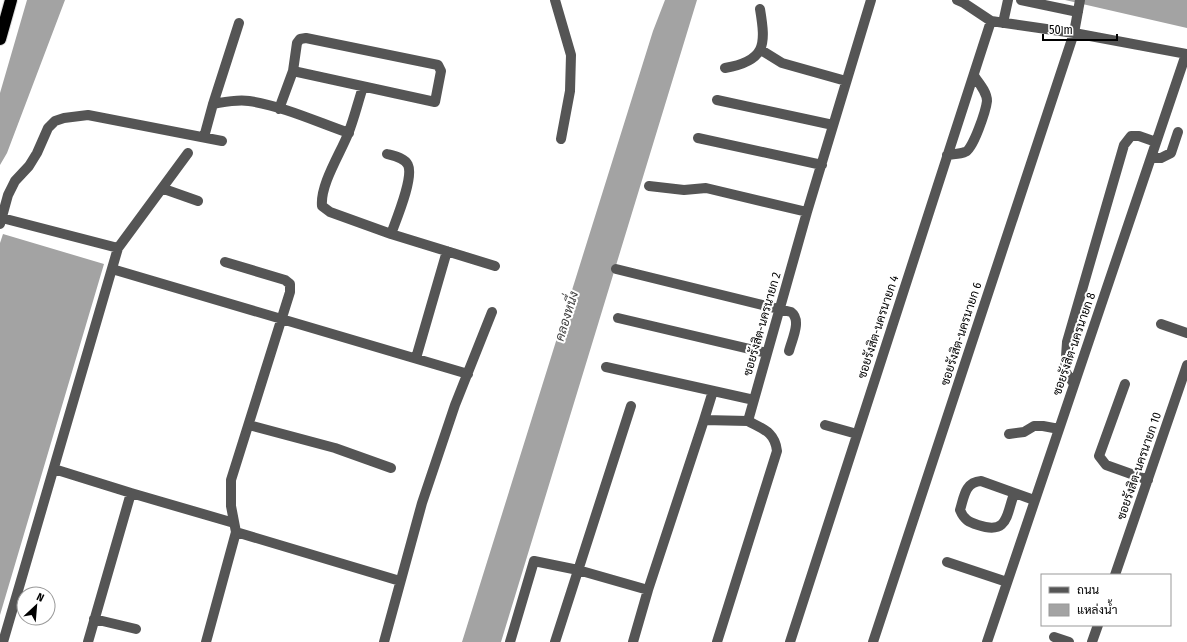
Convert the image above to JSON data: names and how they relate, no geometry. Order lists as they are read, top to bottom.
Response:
{
  "streets": {
    "street": [
      "ซอยรังสิต-นครนายก 2",
      "ซอยรังสิต-นครนายก 4",
      "ซอยรังสิต-นครนายก 6",
      "ซอยรังสิต-นครนายก 8",
      "ซอยรังสิต-นครนายก 10"
    ]
  },
  "water": ["คลองหนึ่ง"],
  "legend": ["ถนน", "แหล่งน้ำ"],
  "scale_bar": "50 m",
  "north": "top right"
}
